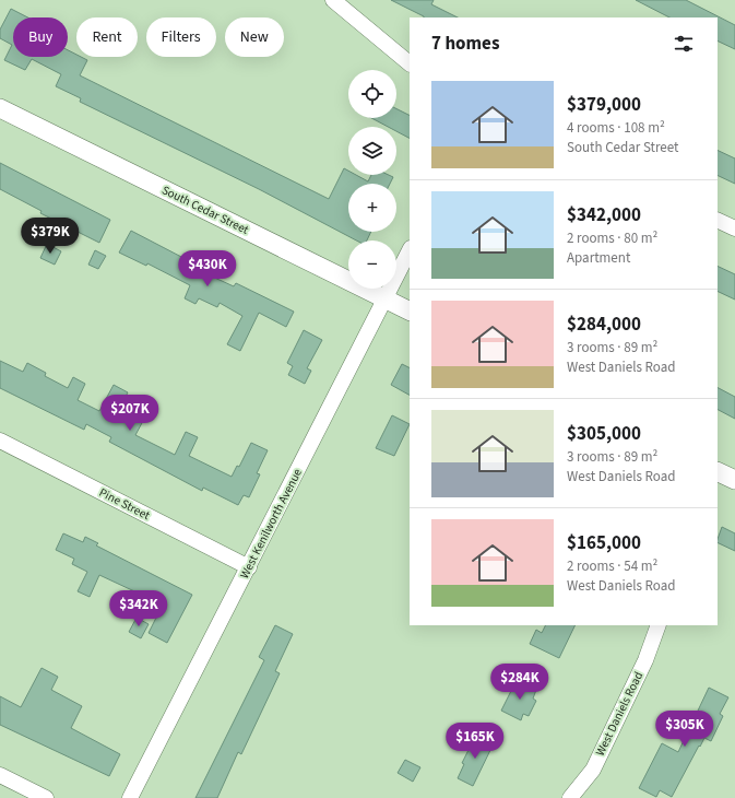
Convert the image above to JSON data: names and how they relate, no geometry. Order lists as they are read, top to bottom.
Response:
{
  "streets": {
    "street": [
      "South Cedar Street",
      "Pine Street",
      "West Kenilworth Avenue",
      "West Daniels Road"
    ]
  },
  "crossings": [
    ["South Cedar Street", "West Kenilworth Avenue"],
    ["Pine Street", "West Kenilworth Avenue"]
  ],
  "page": {
    "chip": [
      "Buy",
      "Rent",
      "Filters",
      "New"
    ],
    "heading": "7 homes",
    "map_buttons": ["+", "−"],
    "list": [
      {
        "name": "$379,000",
        "note": "4 rooms · 108 m² · South Cedar Street"
      },
      {
        "name": "$342,000",
        "note": "2 rooms · 80 m² · Apartment"
      },
      {
        "name": "$284,000",
        "note": "3 rooms · 89 m² · West Daniels Road"
      },
      {
        "name": "$305,000",
        "note": "3 rooms · 89 m² · West Daniels Road"
      },
      {
        "name": "$165,000",
        "note": "2 rooms · 54 m² · West Daniels Road"
      }
    ],
    "price": [
      "$379K",
      "$430K",
      "$207K",
      "$342K",
      "$284K",
      "$305K",
      "$165K"
    ]
  }
}
